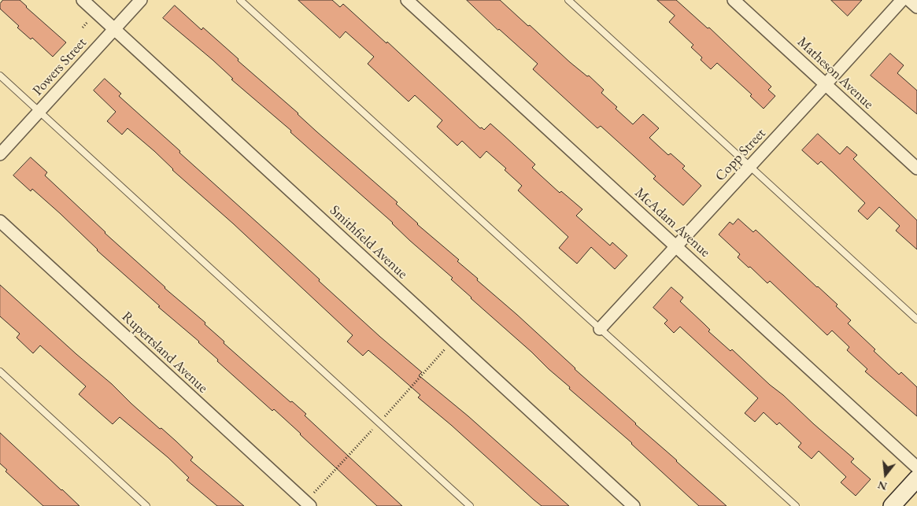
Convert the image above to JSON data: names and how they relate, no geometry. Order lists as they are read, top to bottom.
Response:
{
  "streets": {
    "street": [
      "Powers Street",
      "Matheson Avenue",
      "Copp Street",
      "McAdam Avenue",
      "Smithfield Avenue",
      "Rupertsland Avenue"
    ]
  },
  "crossings": [
    ["Powers Street", "Smithfield Avenue"],
    ["Matheson Avenue", "Copp Street"],
    ["Copp Street", "McAdam Avenue"]
  ],
  "north": "bottom"
}
